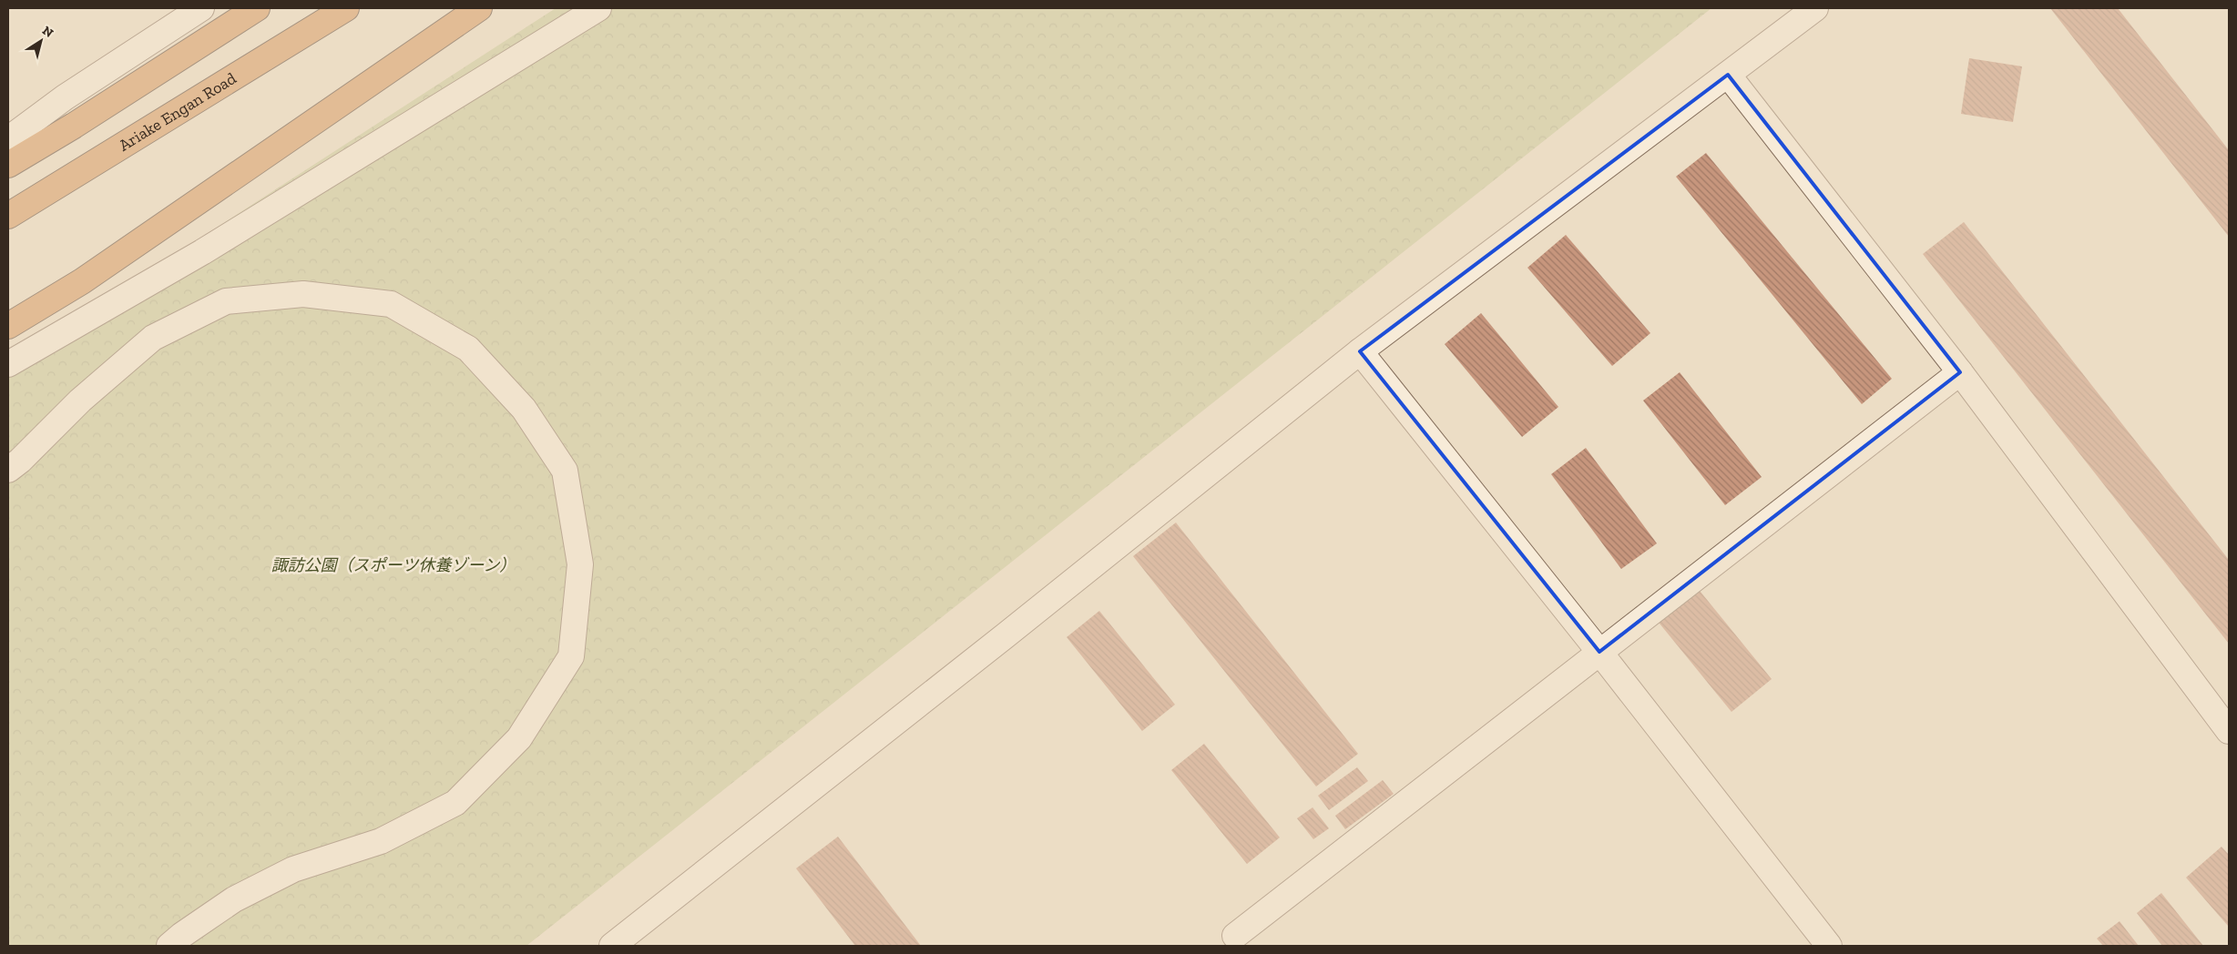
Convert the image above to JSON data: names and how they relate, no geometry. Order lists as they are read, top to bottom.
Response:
{
  "streets": {
    "highway": ["Ariake Engan Road"]
  },
  "parks": ["諏訪公園（スポーツ休養ゾーン）"],
  "north": "top right"
}
